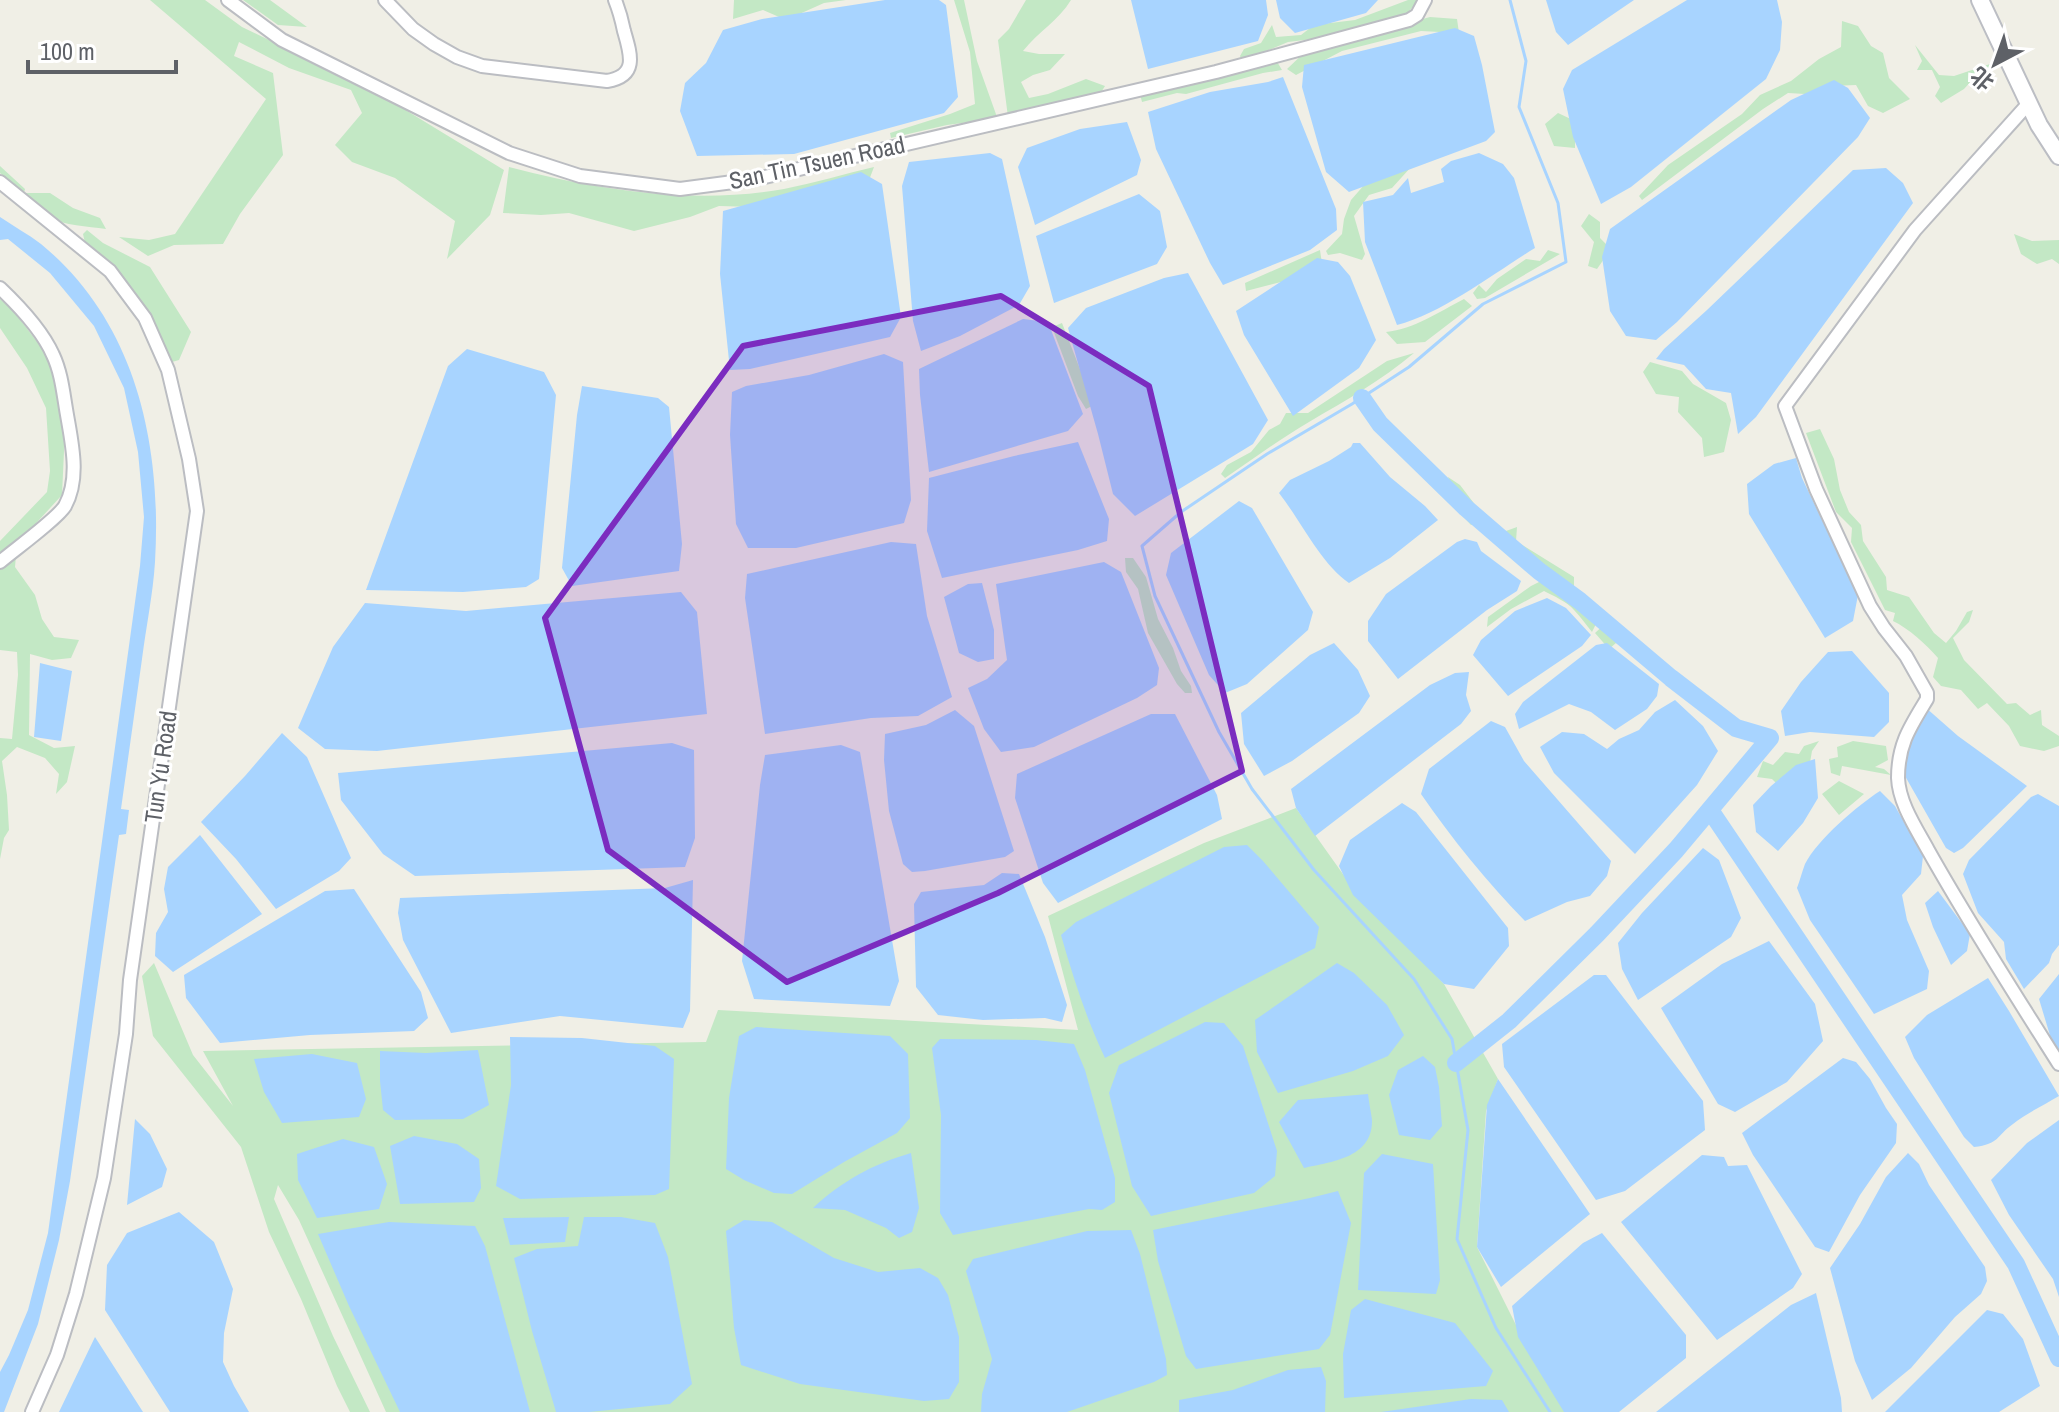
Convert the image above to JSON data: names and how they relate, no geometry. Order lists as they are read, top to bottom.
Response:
{
  "streets": {
    "street": ["San Tin Tsuen Road", "Tun Yu Road"]
  },
  "scale_bar": "100 m",
  "north": "bottom left"
}
